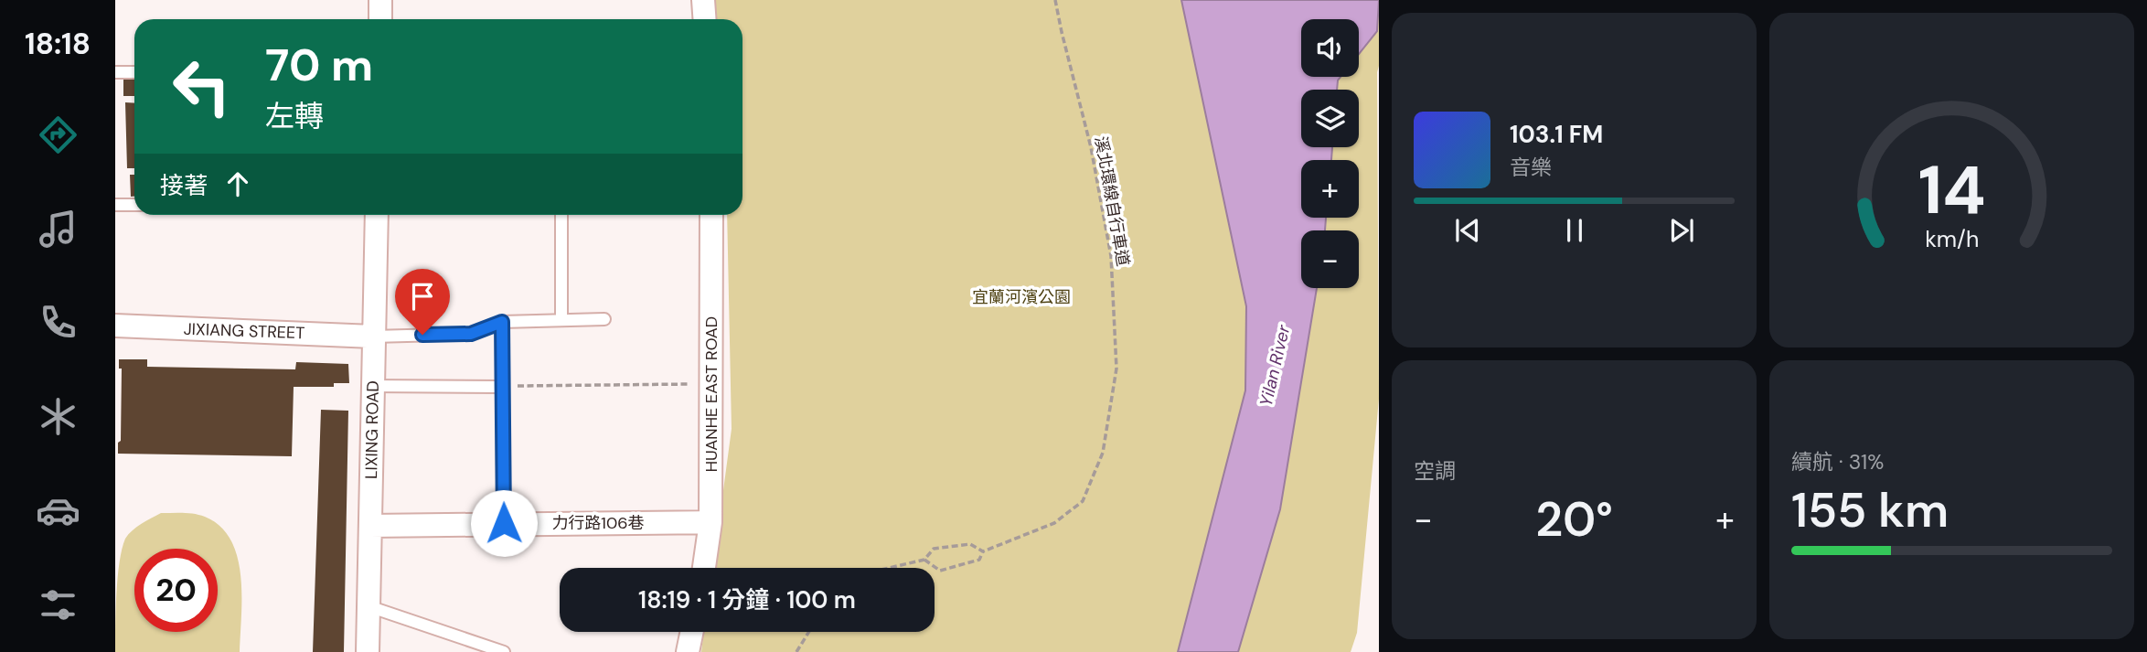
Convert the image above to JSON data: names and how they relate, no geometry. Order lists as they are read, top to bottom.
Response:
{
  "streets": {
    "street": [
      "JIXIANG STREET",
      "HUANHE EAST ROAD",
      "LIXING ROAD",
      "力行路106巷"
    ],
    "path": ["溪北環線自行車道"]
  },
  "crossings": [
    ["JIXIANG STREET", "LIXING ROAD"],
    ["HUANHE EAST ROAD", "力行路106巷"],
    ["LIXING ROAD", "力行路106巷"]
  ],
  "water": ["Yilan River"],
  "parks": ["宜蘭河濱公園"],
  "page": {
    "tabs": "18:18",
    "map_buttons": ["+", "−"],
    "turn": ["70 m", "左轉"],
    "song": ["103.1 FM", "音樂"],
    "then": "接著",
    "tile": [
      "空調",
      ["續航 · 31%", "155 km"]
    ],
    "heat": ["−", "20°", "+"],
    "limit": "20",
    "trip": "18:19 · 1 分鐘 · 100 m",
    "gauge": ["14", "km/h"]
  }
}
